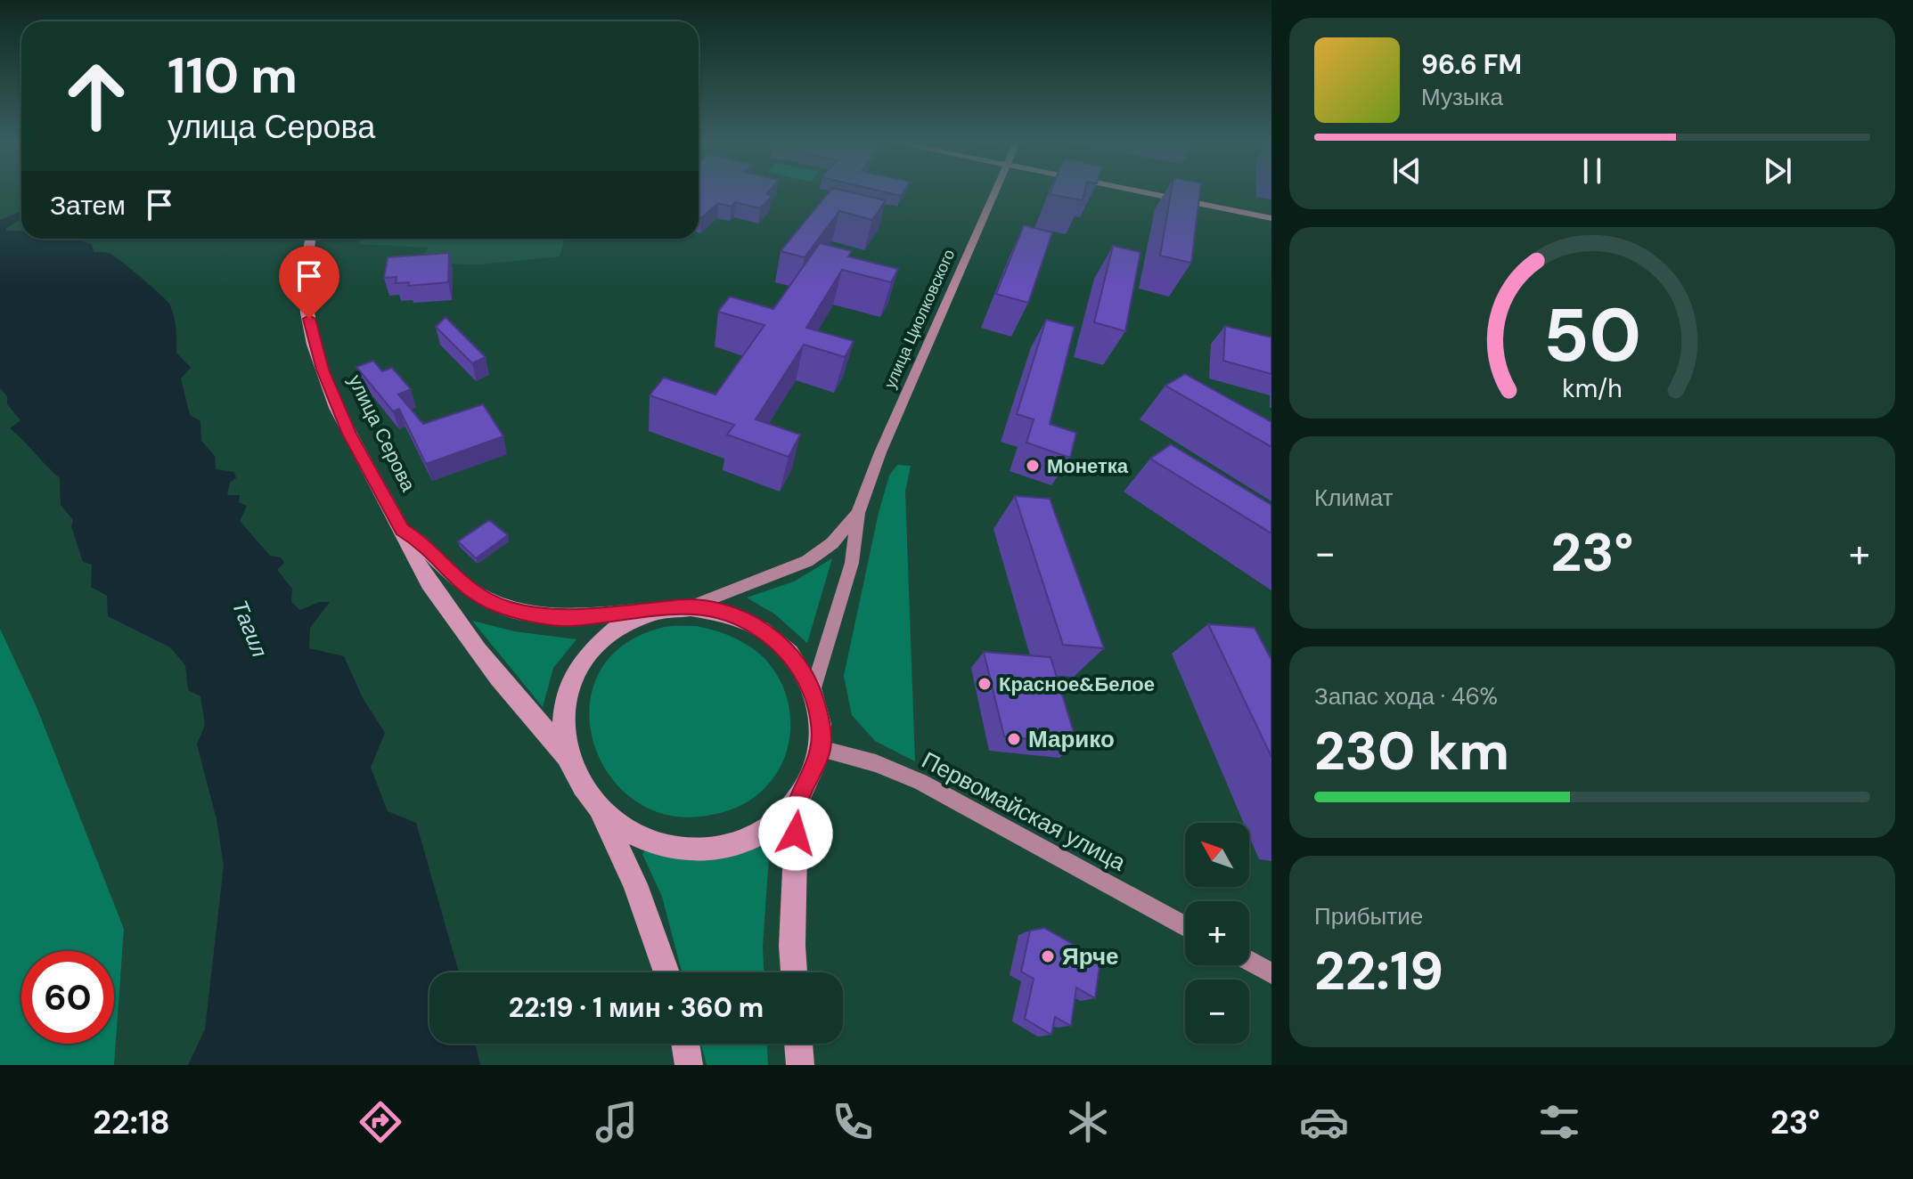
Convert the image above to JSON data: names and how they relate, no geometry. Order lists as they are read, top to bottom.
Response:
{
  "streets": {
    "main road": ["улица Серова"],
    "street": ["улица Циолковского", "Первомайская улица"]
  },
  "crossings": [
    ["улица Циолковского", "улица Серова"],
    ["улица Циолковского", "Первомайская улица"],
    ["улица Серова", "Первомайская улица"]
  ],
  "water": ["Тагил"],
  "places": [
    "Монетка",
    "Красное&Белое",
    "Марико",
    "Ярче"
  ],
  "north": "top left",
  "page": {
    "turn": ["110 m", "улица Серова"],
    "song": ["96.6 FM", "Музыка"],
    "then": "Затем",
    "tile": [
      "Климат",
      ["Запас хода · 46%", "230 km"],
      ["Прибытие", "22:19"]
    ],
    "heat": ["−", "23°", "+"],
    "map_buttons": ["+", "−"],
    "limit": "60",
    "trip": "22:19 · 1 мин · 360 m",
    "tabs": ["22:18", "23°"],
    "gauge": ["50", "km/h"]
  }
}
